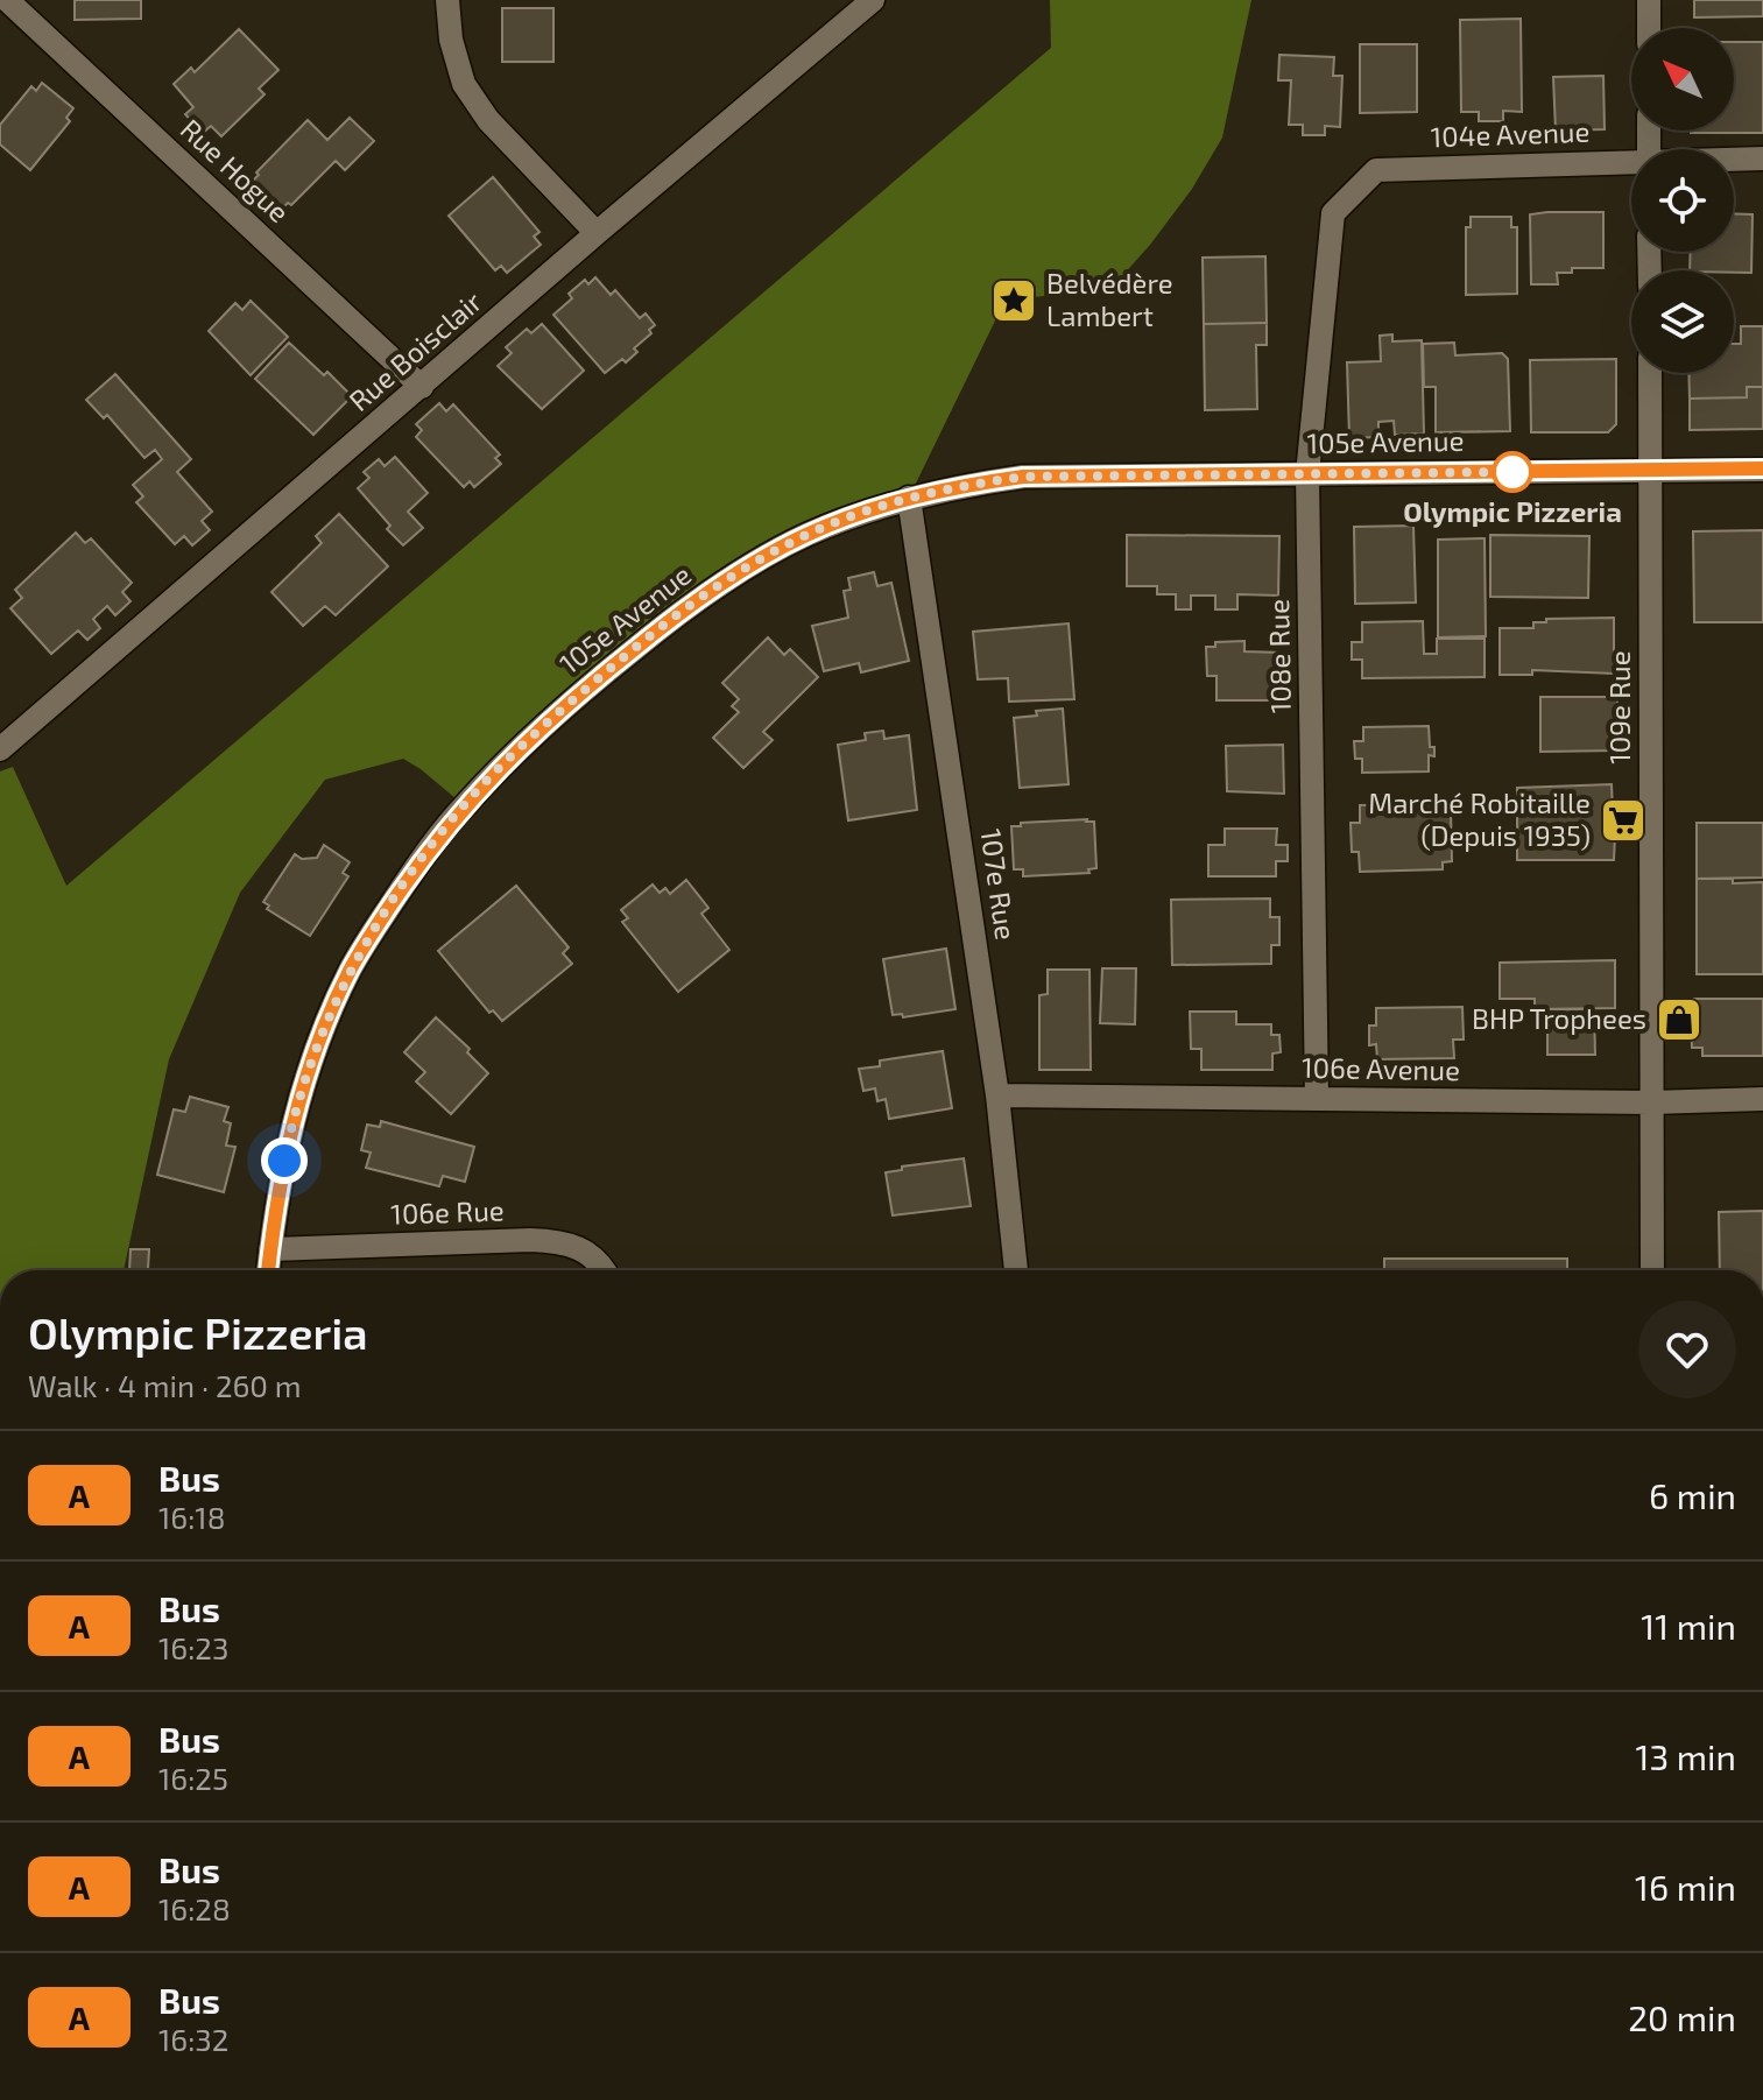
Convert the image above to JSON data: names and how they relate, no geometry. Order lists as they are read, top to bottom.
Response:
{
  "streets": {
    "street": [
      "104e Avenue",
      "Rue Hogue",
      "Rue Boisclair",
      "105e Avenue",
      "108e Rue",
      "109e Rue",
      "107e Rue",
      "106e Avenue",
      "106e Rue"
    ]
  },
  "crossings": [
    ["104e Avenue", "108e Rue"],
    ["Rue Hogue", "Rue Boisclair"],
    ["105e Avenue", "108e Rue"],
    ["105e Avenue", "109e Rue"],
    ["105e Avenue", "107e Rue"],
    ["105e Avenue", "106e Rue"],
    ["108e Rue", "106e Avenue"],
    ["109e Rue", "106e Avenue"],
    ["107e Rue", "106e Avenue"]
  ],
  "places": {
    "place": ["Belvédère Lambert"],
    "other": ["Olympic Pizzeria"],
    "supermarket": ["Marché Robitaille (Depuis 1935)"],
    "shop": ["BHP Trophees"]
  },
  "lines": ["bus line A"],
  "north": "top left",
  "page": {
    "heading": ["Olympic Pizzeria", "Walk · 4 min · 260 m"],
    "list": [
      {
        "mark": "A",
        "name": "Bus",
        "note": "16:18",
        "value": "6 min"
      },
      {
        "mark": "A",
        "name": "Bus",
        "note": "16:23",
        "value": "11 min"
      },
      {
        "mark": "A",
        "name": "Bus",
        "note": "16:25",
        "value": "13 min"
      },
      {
        "mark": "A",
        "name": "Bus",
        "note": "16:28",
        "value": "16 min"
      },
      {
        "mark": "A",
        "name": "Bus",
        "note": "16:32",
        "value": "20 min"
      }
    ]
  }
}
